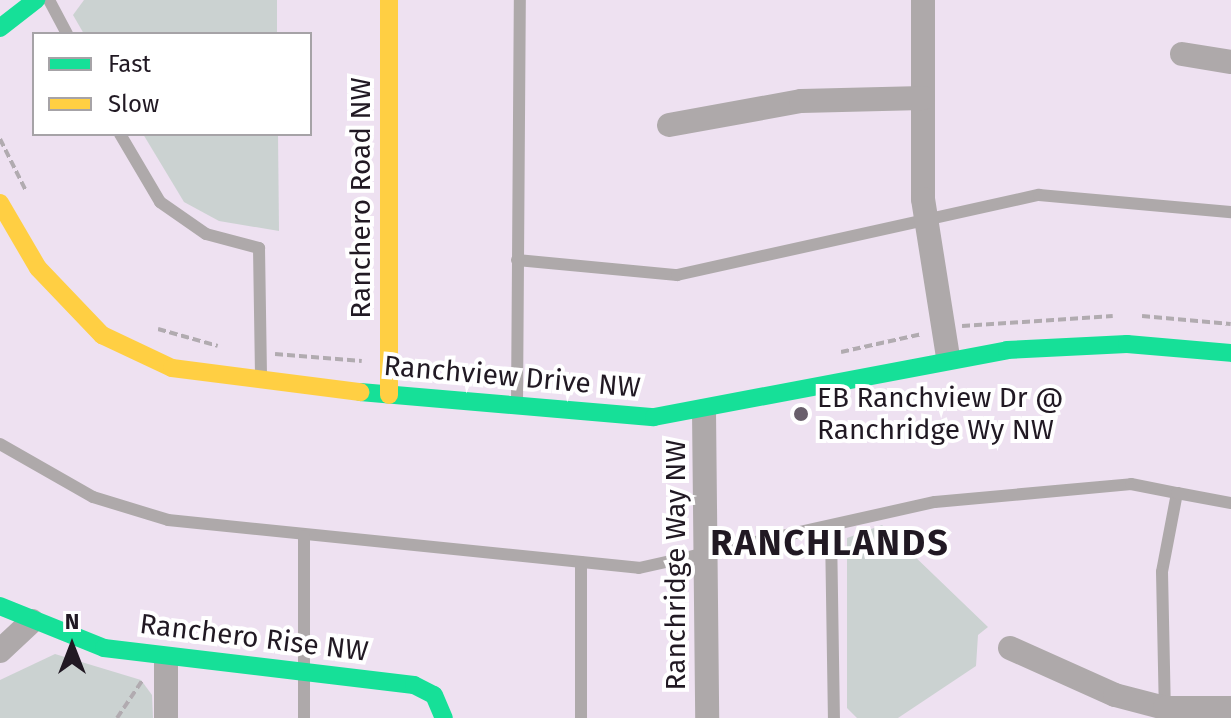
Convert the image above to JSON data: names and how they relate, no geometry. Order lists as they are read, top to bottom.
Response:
{
  "streets": {
    "street": [
      "Ranchero Road NW",
      "Ranchview Drive NW",
      "Ranchridge Way NW",
      "Ranchero Rise NW"
    ]
  },
  "crossings": [
    ["Ranchero Road NW", "Ranchview Drive NW"],
    ["Ranchview Drive NW", "Ranchridge Way NW"]
  ],
  "districts": ["RANCHLANDS"],
  "places": ["EB Ranchview Dr @ Ranchridge Wy NW"],
  "legend": ["Fast", "Slow"],
  "north": "top"
}
